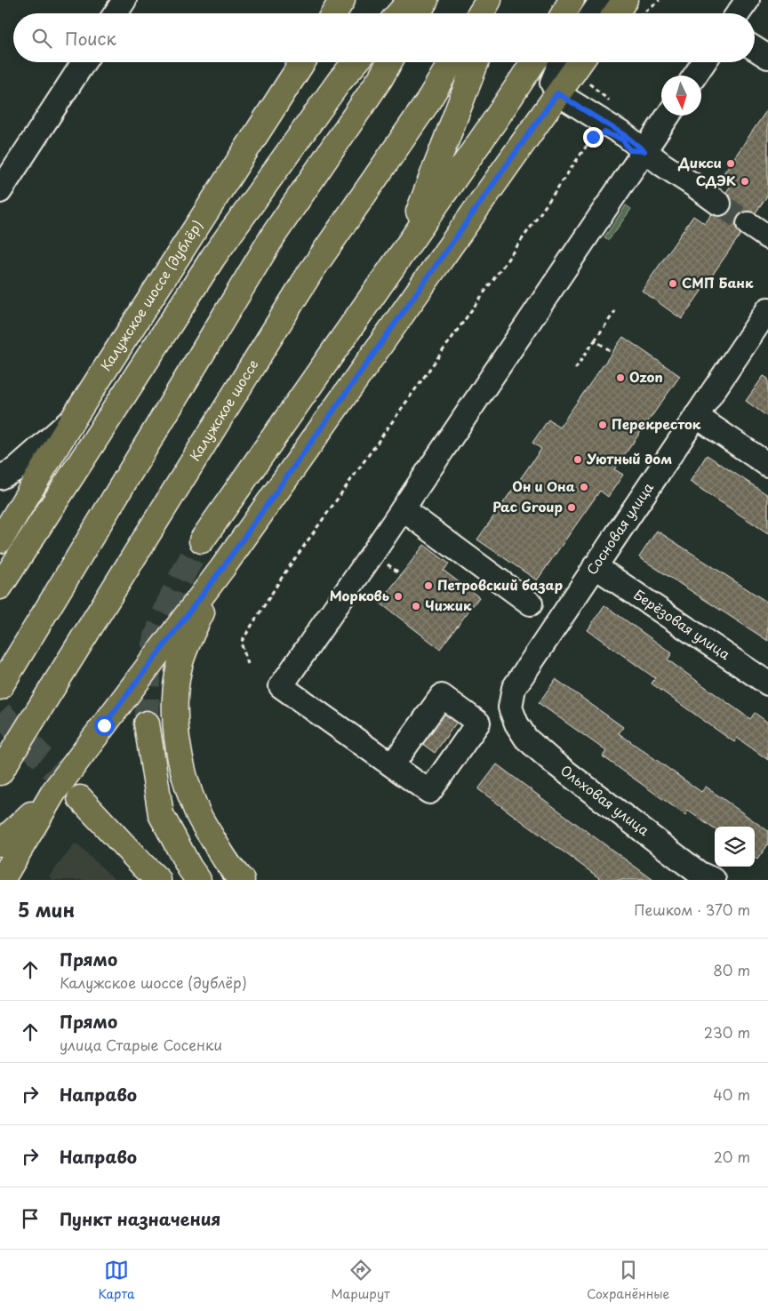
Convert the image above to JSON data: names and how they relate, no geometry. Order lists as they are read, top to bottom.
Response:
{
  "streets": {
    "main road": ["Калужское шоссе (дублёр)", "Калужское шоссе"],
    "street": ["Сосновая улица", "Берёзовая улица", "Ольховая улица"]
  },
  "crossings": [
    ["Сосновая улица", "Берёзовая улица"],
    ["Сосновая улица", "Ольховая улица"]
  ],
  "places": [
    "Дикси",
    "СДЭК",
    "СМП Банк",
    "Ozon",
    "Перекресток",
    "Уютный дом",
    "Он и Она",
    "Pac Group",
    "Петровский базар",
    "Морковь",
    "Чижик"
  ],
  "north": "bottom",
  "page": {
    "search": "Поиск",
    "heading": ["5 мин", "Пешком · 370 m"],
    "list": [
      ["Прямо", "Калужское шоссе (дублёр)", "80 m"],
      ["Прямо", "улица Старые Сосенки", "230 m"],
      ["Направо", "40 m"],
      ["Направо", "20 m"],
      "Пункт назначения"
    ],
    "nav": ["Карта", "Маршрут", "Сохранённые"]
  }
}
